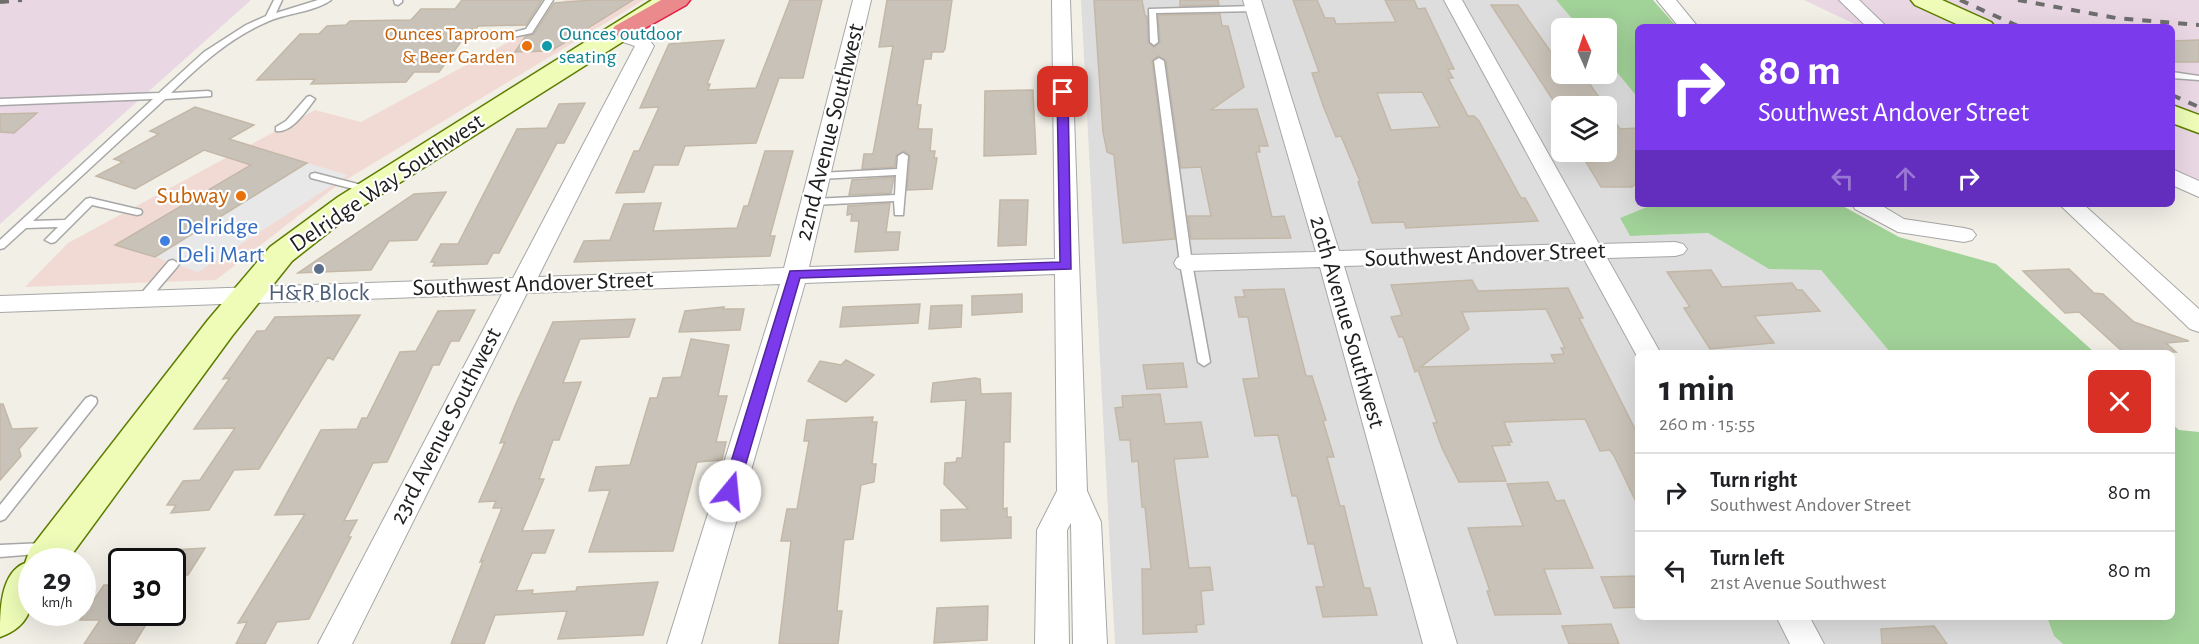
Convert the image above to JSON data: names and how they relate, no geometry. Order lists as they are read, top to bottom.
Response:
{
  "streets": {
    "main road": ["Delridge Way Southwest"],
    "street": [
      "22nd Avenue Southwest",
      "Southwest Andover Street",
      "20th Avenue Southwest",
      "23rd Avenue Southwest"
    ]
  },
  "crossings": [
    ["22nd Avenue Southwest", "Southwest Andover Street"],
    ["Delridge Way Southwest", "Southwest Andover Street"],
    ["Delridge Way Southwest", "23rd Avenue Southwest"],
    ["Southwest Andover Street", "20th Avenue Southwest"],
    ["Southwest Andover Street", "23rd Avenue Southwest"]
  ],
  "places": [
    "Ounces Taproom & Beer Garden",
    "Ounces outdoor seating",
    "Subway",
    "Delridge Deli Mart",
    "H&R Block"
  ],
  "north": "top",
  "page": {
    "turn": ["80 m", "Southwest Andover Street"],
    "heading": ["1 min", "260 m · 15:55"],
    "list": [
      {
        "name": "Turn right",
        "note": "Southwest Andover Street",
        "value": "80 m"
      },
      {
        "name": "Turn left",
        "note": "21st Avenue Southwest",
        "value": "80 m"
      }
    ],
    "speed": "29 km/h",
    "limit": "30"
  }
}
